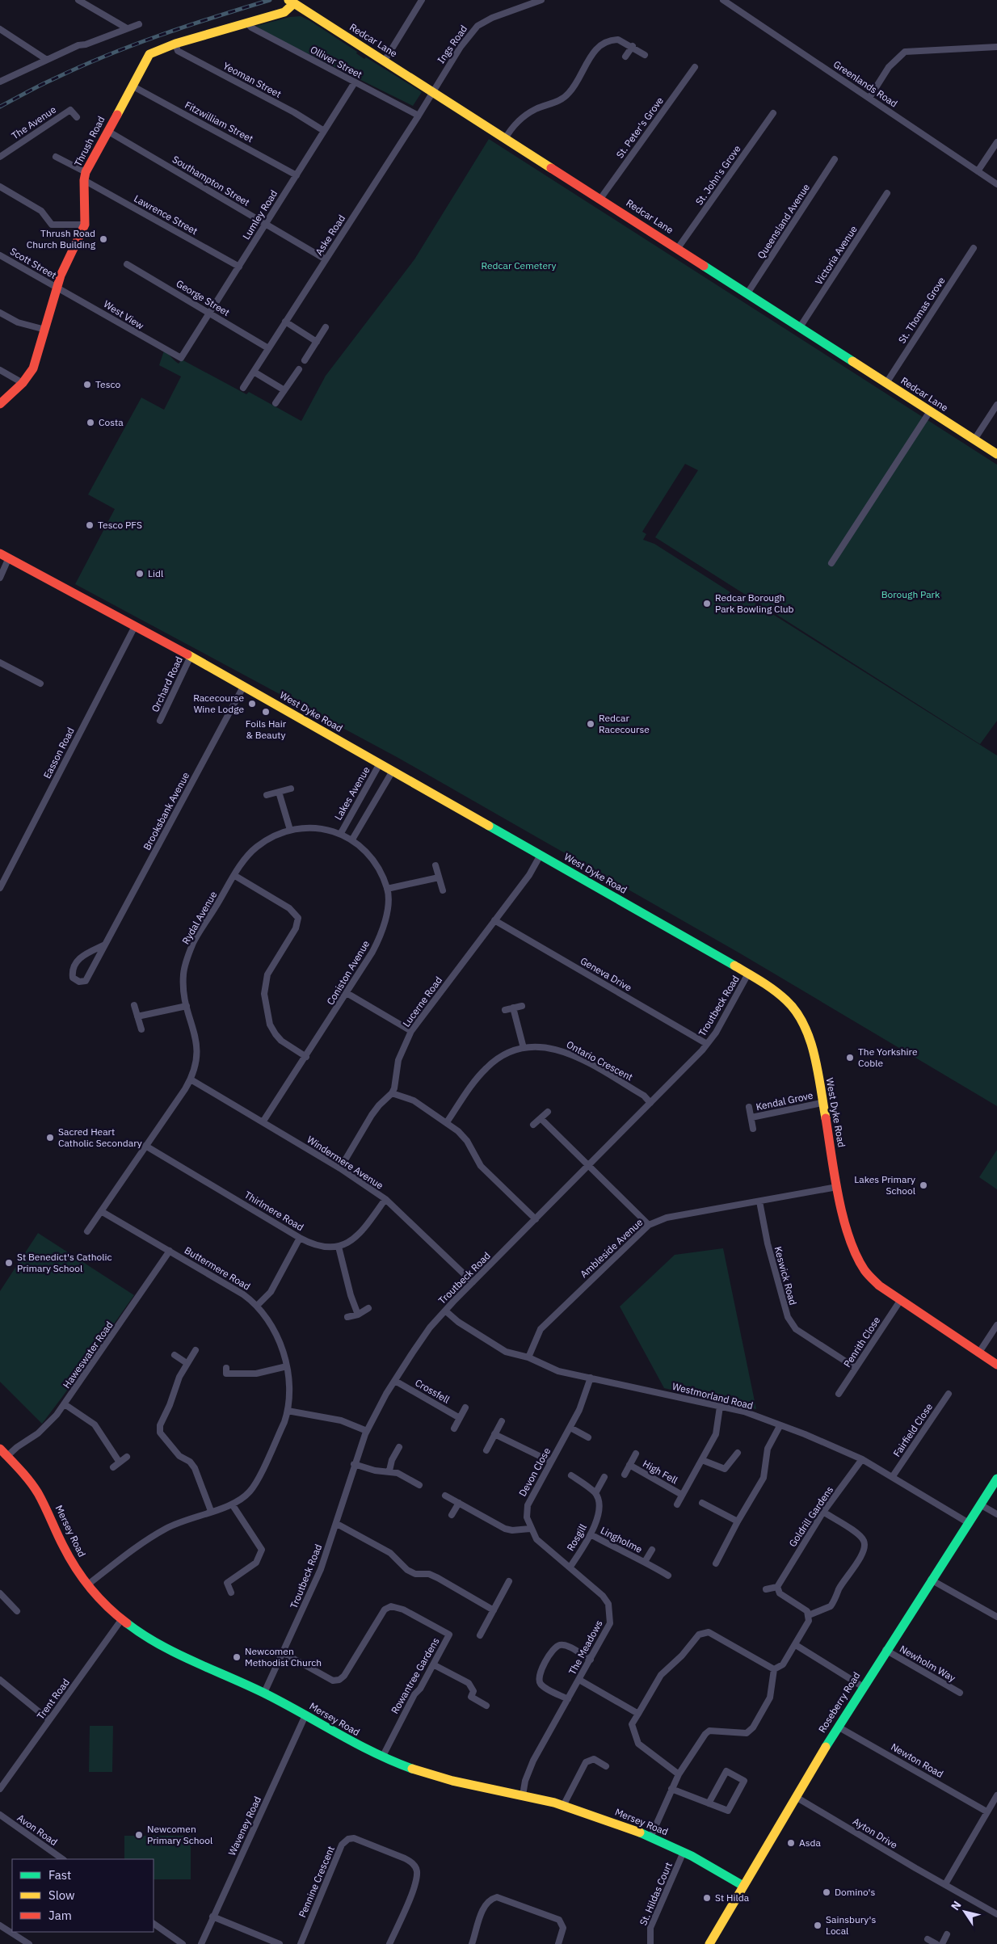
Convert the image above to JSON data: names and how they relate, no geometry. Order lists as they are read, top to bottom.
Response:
{
  "streets": {
    "street": [
      "Redcar Lane",
      "Ings Road",
      "Olliver Street",
      "Yeoman Street",
      "Greenlands Road",
      "Fitzwilliam Street",
      "The Avenue",
      "St. Peter's Grove",
      "Thrush Road",
      "St. John's Grove",
      "Southampton Street",
      "Lawrence Street",
      "Lumley Road",
      "Queensland Avenue",
      "Aske Road",
      "Victoria Avenue",
      "Scott Street",
      "George Street",
      "St. Thomas Grove",
      "West View",
      "Orchard Road",
      "West Dyke Road",
      "Easson Road",
      "Lakes Avenue",
      "Brooksbank Avenue",
      "Rydal Avenue",
      "Coniston Avenue",
      "Geneva Drive",
      "Lucerne Road",
      "Troutbeck Road",
      "Ontario Crescent",
      "Kendal Grove",
      "Windermere Avenue",
      "Thirlmere Road",
      "Ambleside Avenue",
      "Buttermere Road",
      "Keswick Road",
      "Penrith Close",
      "Haweswater Road",
      "Crossfell",
      "Westmorland Road",
      "Fairfield Close",
      "Devon Close",
      "High Fell",
      "Goldrill Gardens",
      "Mersey Road",
      "Rosgill",
      "Lingholme",
      "The Meadows",
      "Newholm Way",
      "Rowantree Gardens",
      "Trent Road",
      "Roseberry Road",
      "Newton Road",
      "Waveney Road",
      "Avon Road",
      "Ayton Drive",
      "Pennine Crescent",
      "St. Hildas Court"
    ]
  },
  "crossings": [
    ["Redcar Lane", "Ings Road"],
    ["Redcar Lane", "St. Peter's Grove"],
    ["Redcar Lane", "Thrush Road"],
    ["Redcar Lane", "St. John's Grove"],
    ["Redcar Lane", "Queensland Avenue"],
    ["Redcar Lane", "Aske Road"],
    ["Redcar Lane", "Victoria Avenue"],
    ["Redcar Lane", "St. Thomas Grove"],
    ["Ings Road", "Aske Road"],
    ["Olliver Street", "Thrush Road"],
    ["Olliver Street", "Lumley Road"],
    ["Olliver Street", "Aske Road"],
    ["Yeoman Street", "Thrush Road"],
    ["Yeoman Street", "Lumley Road"],
    ["Fitzwilliam Street", "Thrush Road"],
    ["Fitzwilliam Street", "Lumley Road"],
    ["Thrush Road", "Southampton Street"],
    ["Thrush Road", "Lawrence Street"],
    ["Thrush Road", "Scott Street"],
    ["Thrush Road", "West View"],
    ["Southampton Street", "Lumley Road"],
    ["Southampton Street", "Aske Road"],
    ["Lawrence Street", "Lumley Road"],
    ["Lumley Road", "George Street"],
    ["Lumley Road", "West View"],
    ["Aske Road", "George Street"],
    ["Scott Street", "West View"],
    ["Orchard Road", "West Dyke Road"],
    ["West Dyke Road", "Easson Road"],
    ["West Dyke Road", "Lakes Avenue"],
    ["West Dyke Road", "Brooksbank Avenue"],
    ["West Dyke Road", "Lucerne Road"],
    ["West Dyke Road", "Troutbeck Road"],
    ["West Dyke Road", "Kendal Grove"],
    ["West Dyke Road", "Ambleside Avenue"],
    ["West Dyke Road", "Penrith Close"],
    ["Lakes Avenue", "Rydal Avenue"],
    ["Lakes Avenue", "Coniston Avenue"],
    ["Rydal Avenue", "Coniston Avenue"],
    ["Rydal Avenue", "Windermere Avenue"],
    ["Rydal Avenue", "Thirlmere Road"],
    ["Rydal Avenue", "Buttermere Road"],
    ["Coniston Avenue", "Windermere Avenue"],
    ["Geneva Drive", "Lucerne Road"],
    ["Geneva Drive", "Troutbeck Road"],
    ["Troutbeck Road", "Ontario Crescent"],
    ["Troutbeck Road", "Windermere Avenue"],
    ["Troutbeck Road", "Crossfell"],
    ["Troutbeck Road", "Westmorland Road"],
    ["Troutbeck Road", "Mersey Road"],
    ["Troutbeck Road", "Rowantree Gardens"],
    ["Ambleside Avenue", "Keswick Road"],
    ["Ambleside Avenue", "Westmorland Road"],
    ["Buttermere Road", "Haweswater Road"],
    ["Buttermere Road", "Mersey Road"],
    ["Keswick Road", "Penrith Close"],
    ["Haweswater Road", "Mersey Road"],
    ["Westmorland Road", "Fairfield Close"],
    ["Westmorland Road", "Devon Close"],
    ["Westmorland Road", "Goldrill Gardens"],
    ["Westmorland Road", "Roseberry Road"],
    ["Devon Close", "The Meadows"],
    ["Mersey Road", "The Meadows"],
    ["Mersey Road", "Rowantree Gardens"],
    ["Mersey Road", "Trent Road"],
    ["Mersey Road", "Roseberry Road"],
    ["Mersey Road", "Waveney Road"],
    ["Mersey Road", "St. Hildas Court"],
    ["Rosgill", "Lingholme"],
    ["Rosgill", "The Meadows"],
    ["Newholm Way", "Roseberry Road"],
    ["Roseberry Road", "Newton Road"],
    ["Roseberry Road", "Ayton Drive"]
  ],
  "parks": ["Redcar Cemetery", "Borough Park"],
  "places": [
    "Thrush Road Church Building",
    "Tesco",
    "Costa",
    "Tesco PFS",
    "Lidl",
    "Redcar Borough Park Bowling Club",
    "Racecourse Wine Lodge",
    "Foils Hair & Beauty",
    "Redcar Racecourse",
    "The Yorkshire Coble",
    "Sacred Heart Catholic Secondary",
    "Lakes Primary School",
    "St Benedict's Catholic Primary School",
    "Newcomen Methodist Church",
    "Newcomen Primary School",
    "Asda",
    "Domino's",
    "St Hilda",
    "Sainsbury's Local"
  ],
  "legend": ["Fast", "Slow", "Jam"],
  "north": "top left"
}
